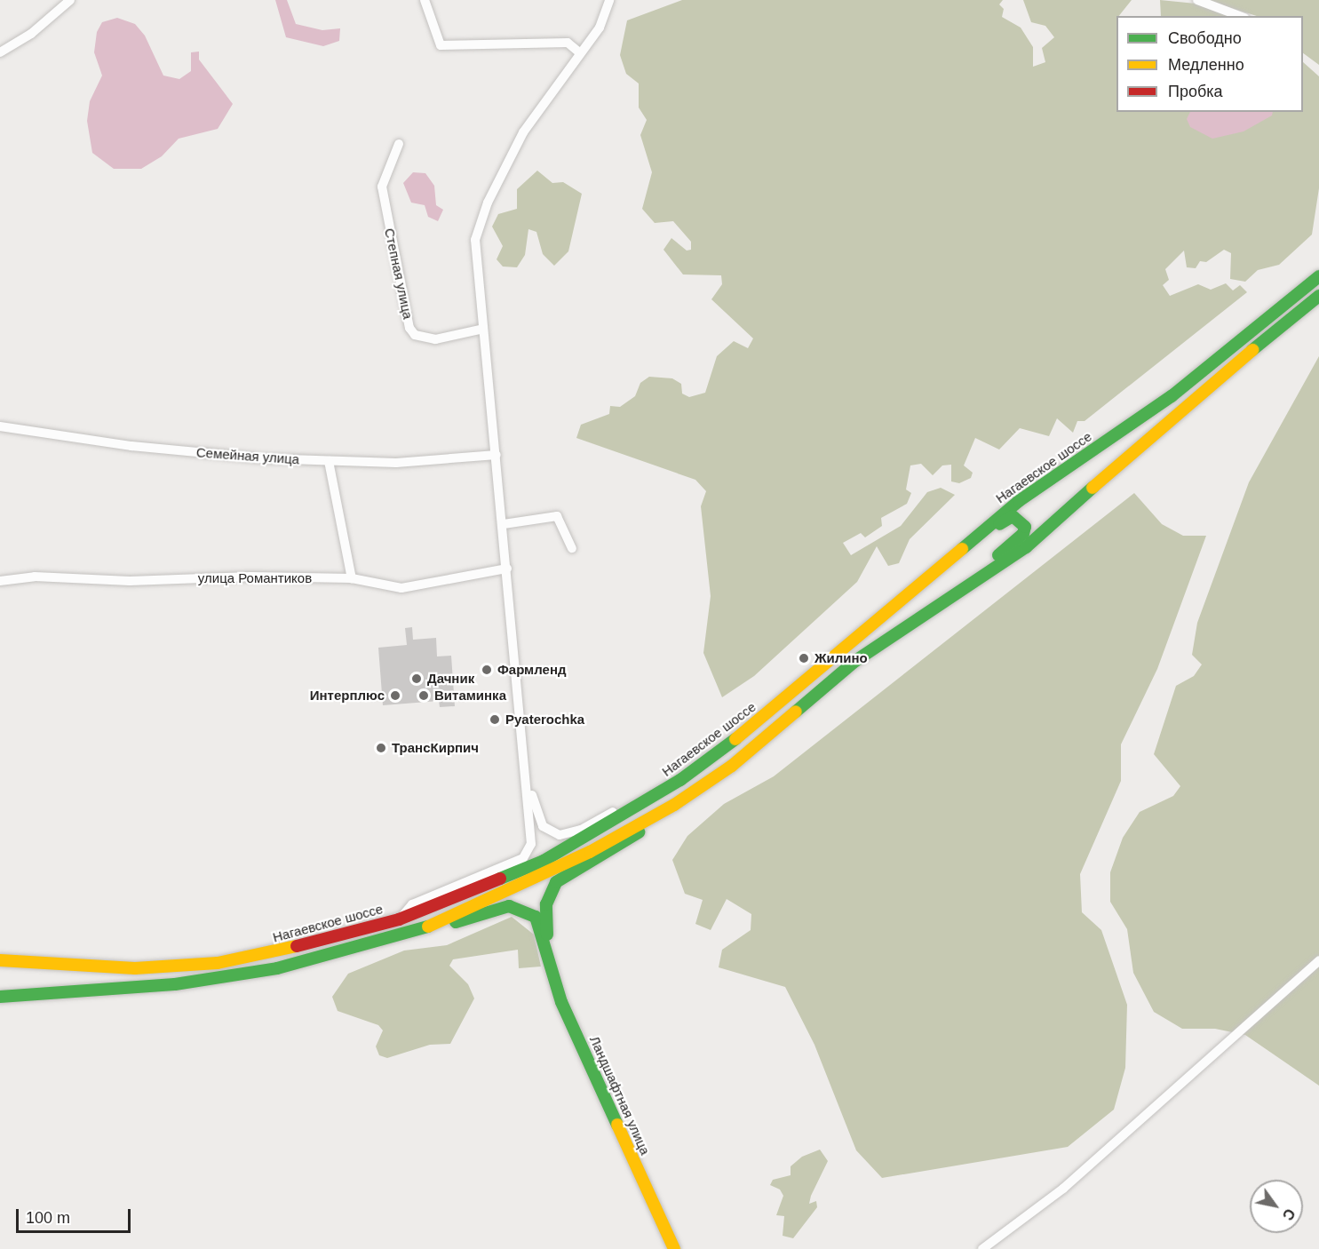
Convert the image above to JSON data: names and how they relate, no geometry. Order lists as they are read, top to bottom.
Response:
{
  "streets": {
    "main road": ["Нагаевское шоссе", "Ландшафтная улица"],
    "street": ["Степная улица", "Семейная улица", "улица Романтиков"]
  },
  "places": [
    "Жилино",
    "Фармленд",
    "Дачник",
    "Интерплюс",
    "Витаминка",
    "Pyaterochka",
    "ТрансКирпич"
  ],
  "legend": ["Свободно", "Медленно", "Пробка"],
  "scale_bar": "100 m",
  "north": "bottom right"
}
